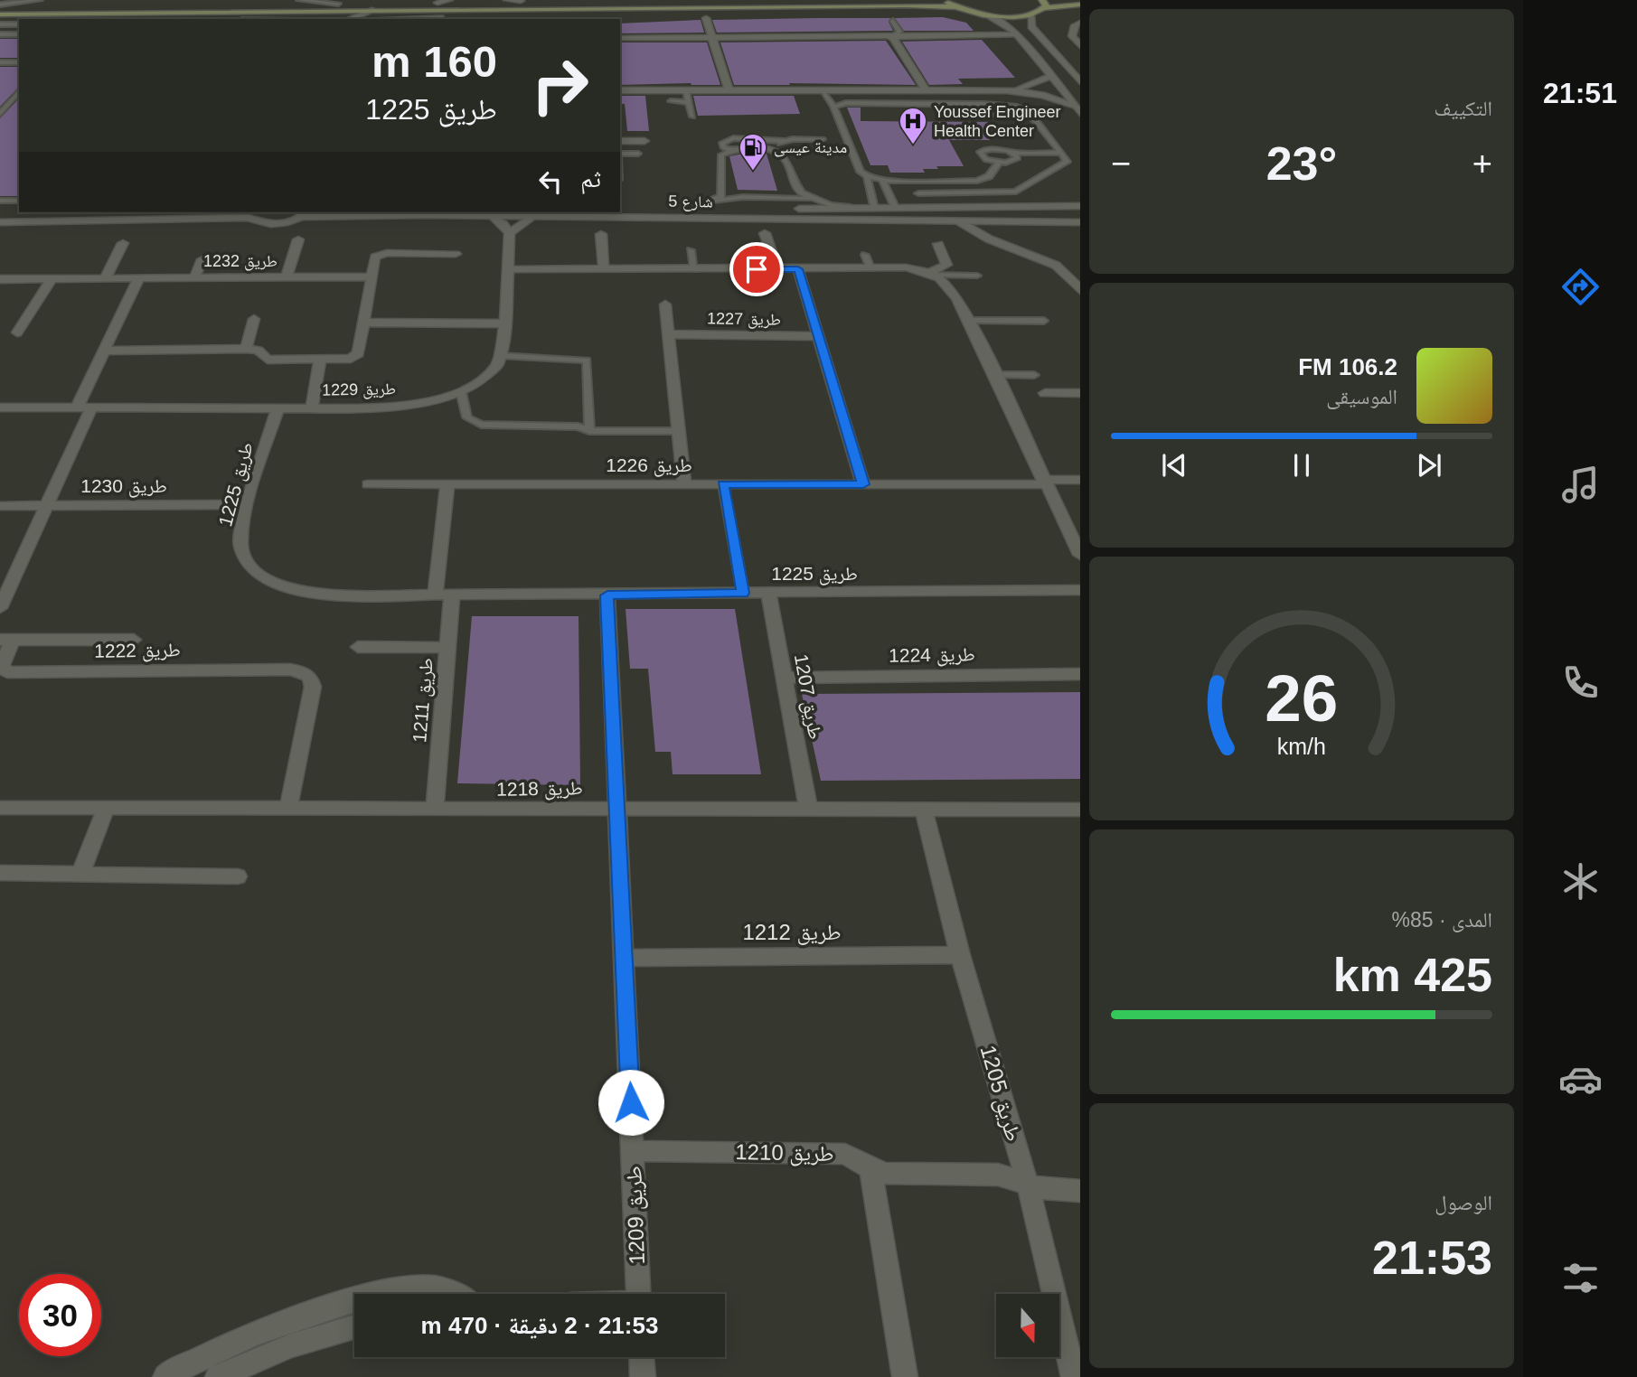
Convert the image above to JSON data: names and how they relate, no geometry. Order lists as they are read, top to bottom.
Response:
{
  "streets": {
    "street": [
      "شارع 5",
      "طريق 1232",
      "طريق 1227",
      "طريق 1229",
      "طريق 1226",
      "طريق 1225",
      "طريق 1230",
      "طريق 1222",
      "طريق 1224",
      "طريق 1207",
      "طريق 1211",
      "طريق 1218",
      "طريق 1212",
      "طريق 1205",
      "طريق 1210",
      "طريق 1209"
    ]
  },
  "crossings": [
    ["طريق 1229", "طريق 1225"],
    ["طريق 1225", "طريق 1230"],
    ["طريق 1225", "طريق 1207"],
    ["طريق 1225", "طريق 1211"],
    ["طريق 1225", "طريق 1209"],
    ["طريق 1222", "طريق 1218"],
    ["طريق 1224", "طريق 1207"],
    ["طريق 1207", "طريق 1218"],
    ["طريق 1211", "طريق 1218"],
    ["طريق 1218", "طريق 1205"],
    ["طريق 1218", "طريق 1209"],
    ["طريق 1212", "طريق 1205"],
    ["طريق 1212", "طريق 1209"],
    ["طريق 1205", "طريق 1210"],
    ["طريق 1210", "طريق 1209"]
  ],
  "places": {
    "hospital": ["Youssef Engineer Health Center"],
    "fuel station": ["مدينة عيسى"]
  },
  "north": "bottom",
  "page": {
    "tabs": "21:51",
    "tile": [
      "التكييف",
      ["المدى · 85%", "425 km"],
      ["الوصول", "21:53"]
    ],
    "turn": ["160 m", "طريق 1225"],
    "heat": ["−", "23°", "+"],
    "then": "ثم",
    "song": ["106.2 FM", "الموسيقى"],
    "limit": "30",
    "trip": "21:53 · 2 دقيقة · 470 m",
    "gauge": ["26", "km/h"]
  }
}
